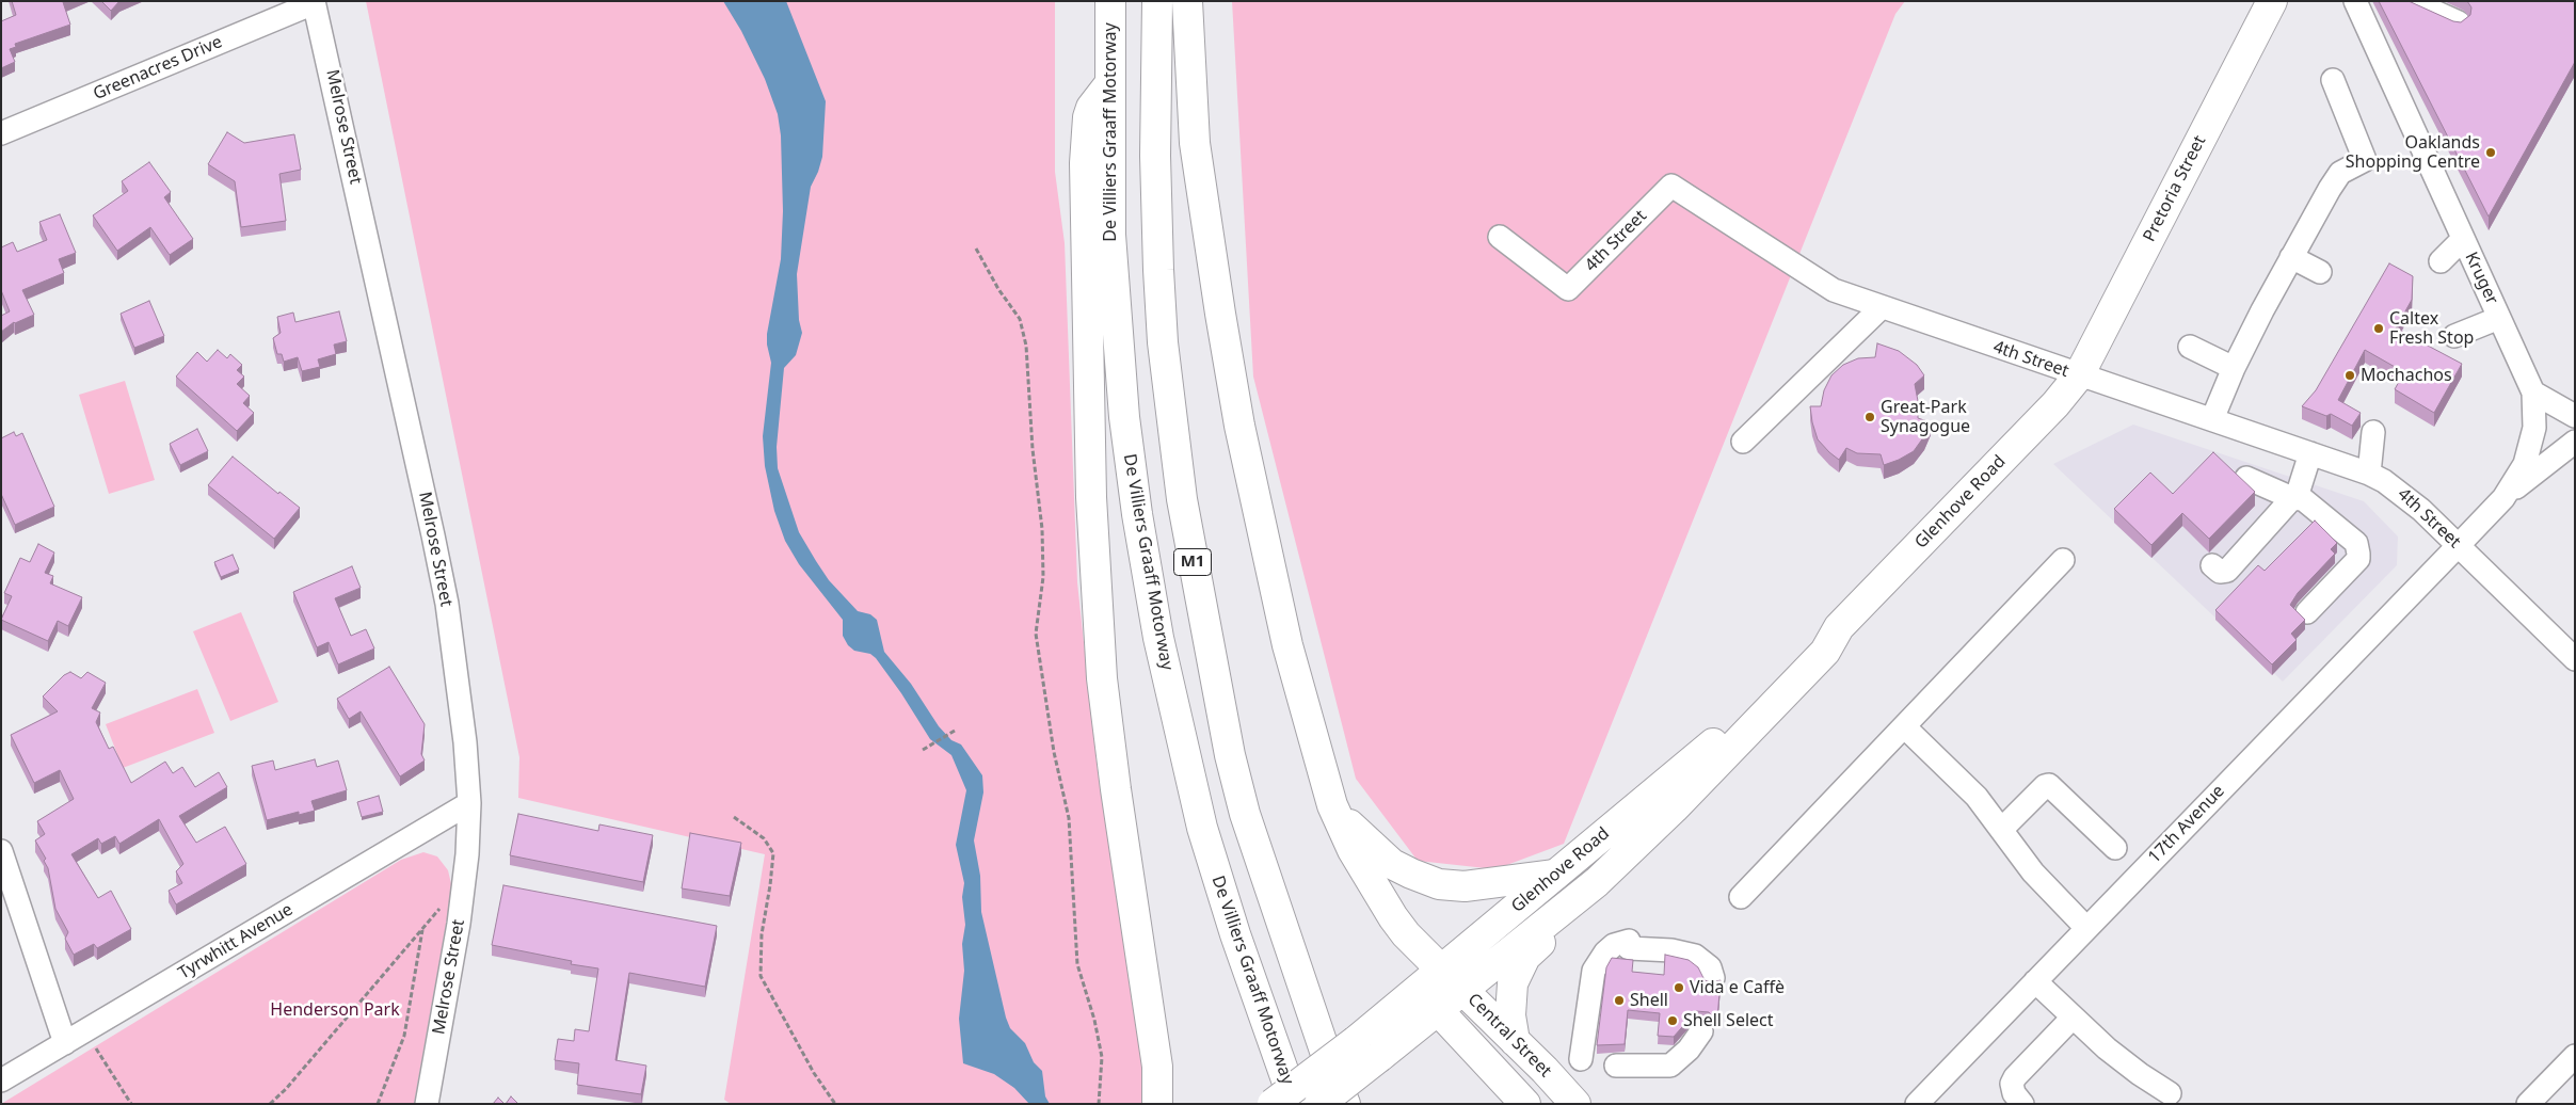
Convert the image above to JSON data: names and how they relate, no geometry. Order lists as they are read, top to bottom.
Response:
{
  "streets": {
    "main road": [
      "De Villiers Graaff Motorway",
      "Pretoria Street",
      "Glenhove Road",
      "M1",
      "Central Street"
    ],
    "street": [
      "Greenacres Drive",
      "Melrose Street",
      "4th Street",
      "Kruger",
      "17th Avenue",
      "Tyrwhitt Avenue"
    ]
  },
  "crossings": [
    ["Greenacres Drive", "Melrose Street"],
    ["Melrose Street", "Tyrwhitt Avenue"],
    ["Pretoria Street", "4th Street"],
    ["Pretoria Street", "Glenhove Road"],
    ["4th Street", "Kruger"],
    ["4th Street", "Glenhove Road"],
    ["4th Street", "17th Avenue"],
    ["Kruger", "17th Avenue"],
    ["Glenhove Road", "Central Street"]
  ],
  "parks": ["Henderson Park"],
  "places": [
    "Oaklands Shopping Centre",
    "Caltex Fresh Stop",
    "Mochachos",
    "Great-Park Synagogue",
    "Vida e Caffè",
    "Shell",
    "Shell Select"
  ]
}
